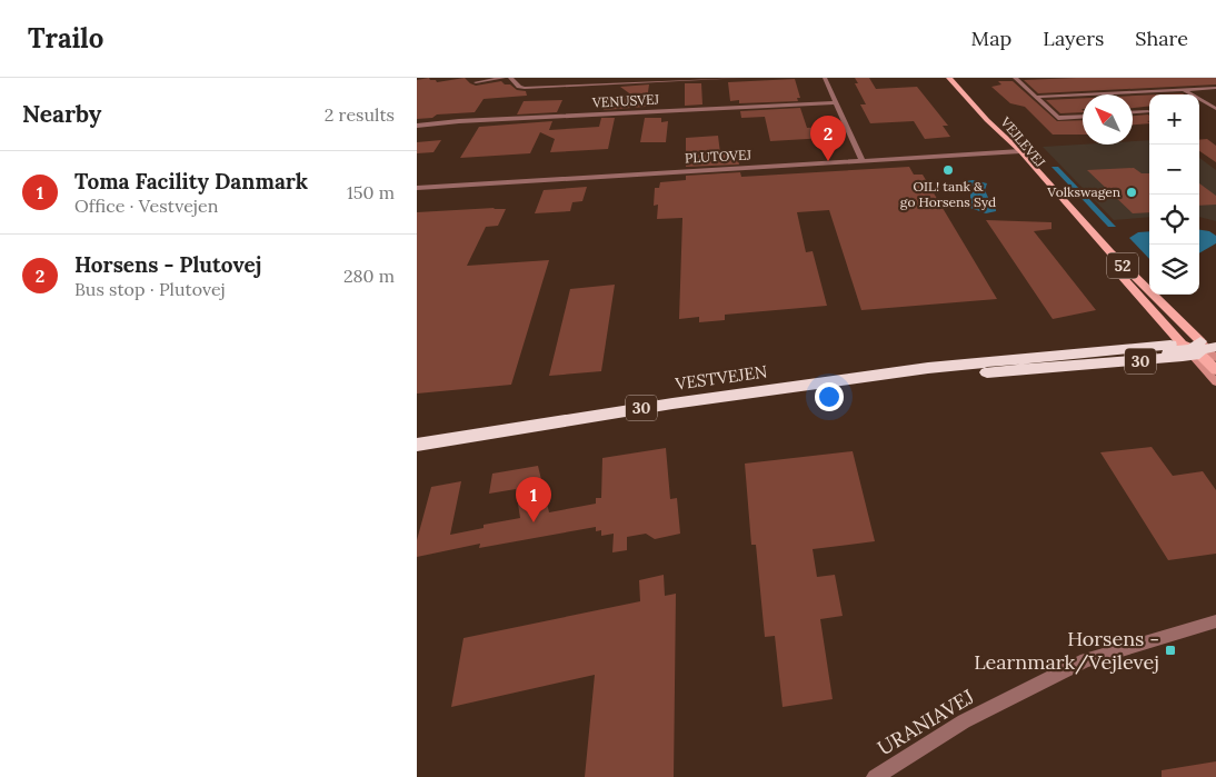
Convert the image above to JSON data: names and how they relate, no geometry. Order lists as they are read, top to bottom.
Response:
{
  "streets": {
    "highway": ["30", "VESTVEJEN"],
    "main road": ["VEJLEVEJ", "52"],
    "street": ["VENUSVEJ", "PLUTOVEJ", "URANIAVEJ"]
  },
  "crossings": [
    ["VEJLEVEJ", "PLUTOVEJ"],
    ["VEJLEVEJ", "VESTVEJEN"]
  ],
  "places": {
    "other": ["OIL! tank & go Horsens Syd", "Volkswagen"],
    "transit": ["Horsens - Learnmark/Vejlevej"]
  },
  "north": "top left",
  "page": {
    "header": "Trailo",
    "nav": ["Map", "Layers", "Share"],
    "heading": ["Nearby", "2 results"],
    "map_buttons": ["+", "−"],
    "pins": ["2", "1"],
    "list": [
      {
        "mark": "1",
        "name": "Toma Facility Danmark",
        "note": "Office · Vestvejen",
        "value": "150 m"
      },
      {
        "mark": "2",
        "name": "Horsens - Plutovej",
        "note": "Bus stop · Plutovej",
        "value": "280 m"
      }
    ]
  }
}
